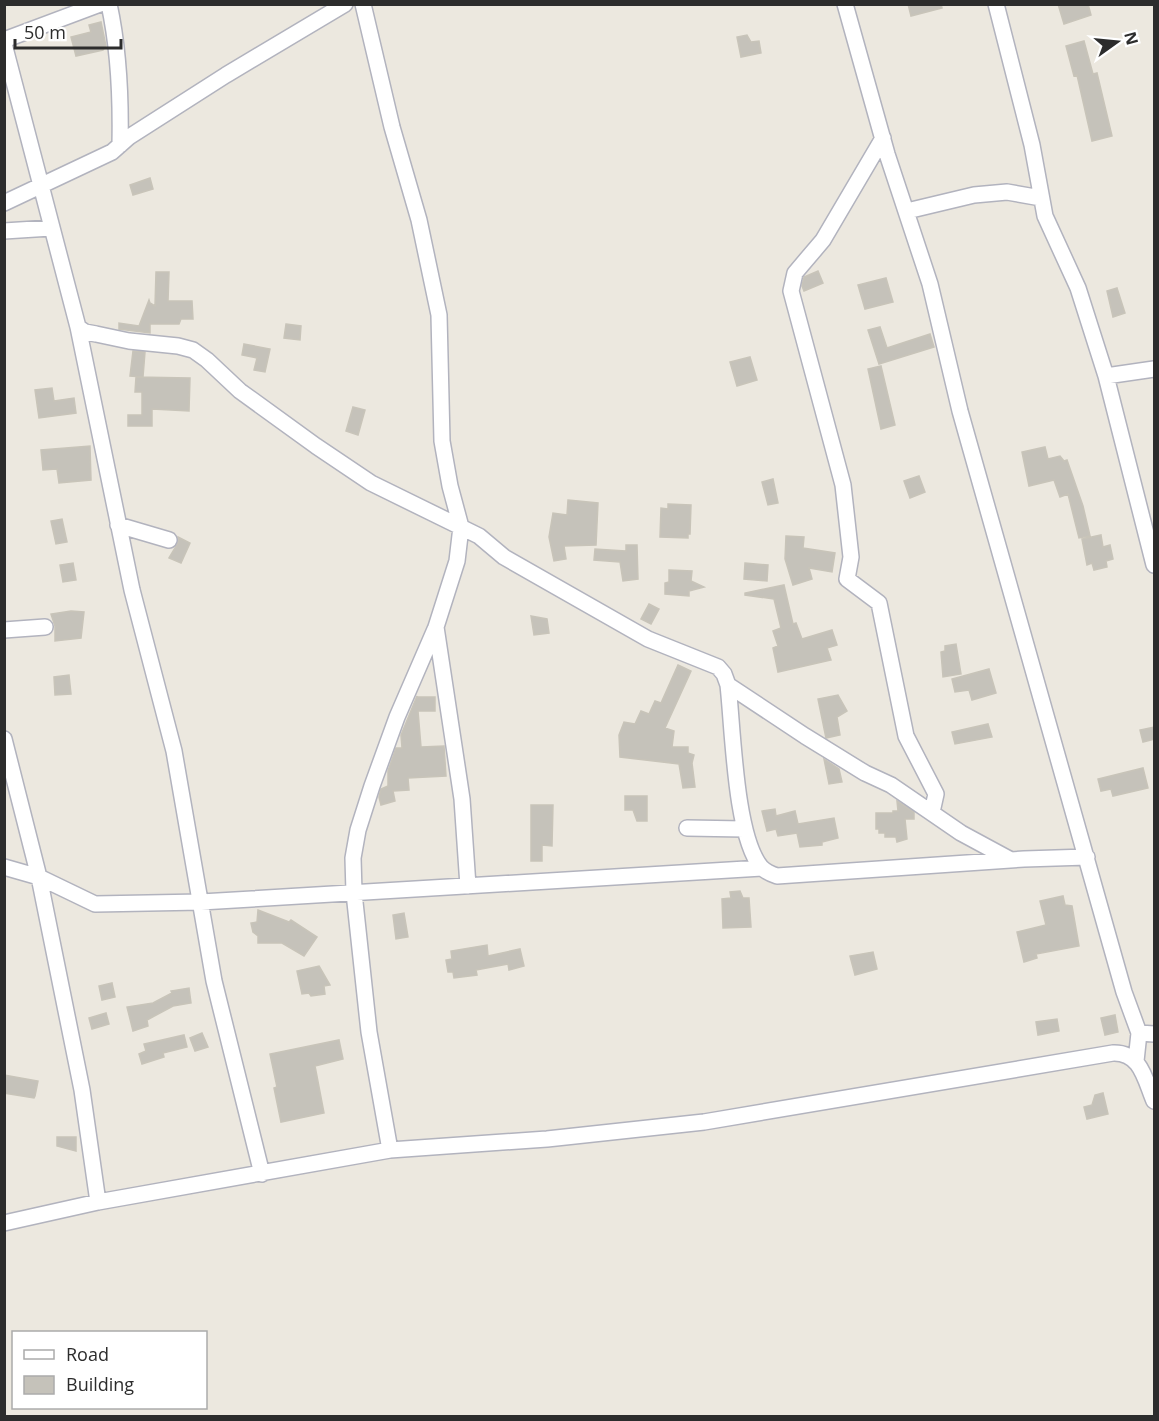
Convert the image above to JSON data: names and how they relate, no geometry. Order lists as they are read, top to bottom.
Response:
{
  "legend": ["Road", "Building"],
  "scale_bar": "50 m",
  "north": "right"
}
